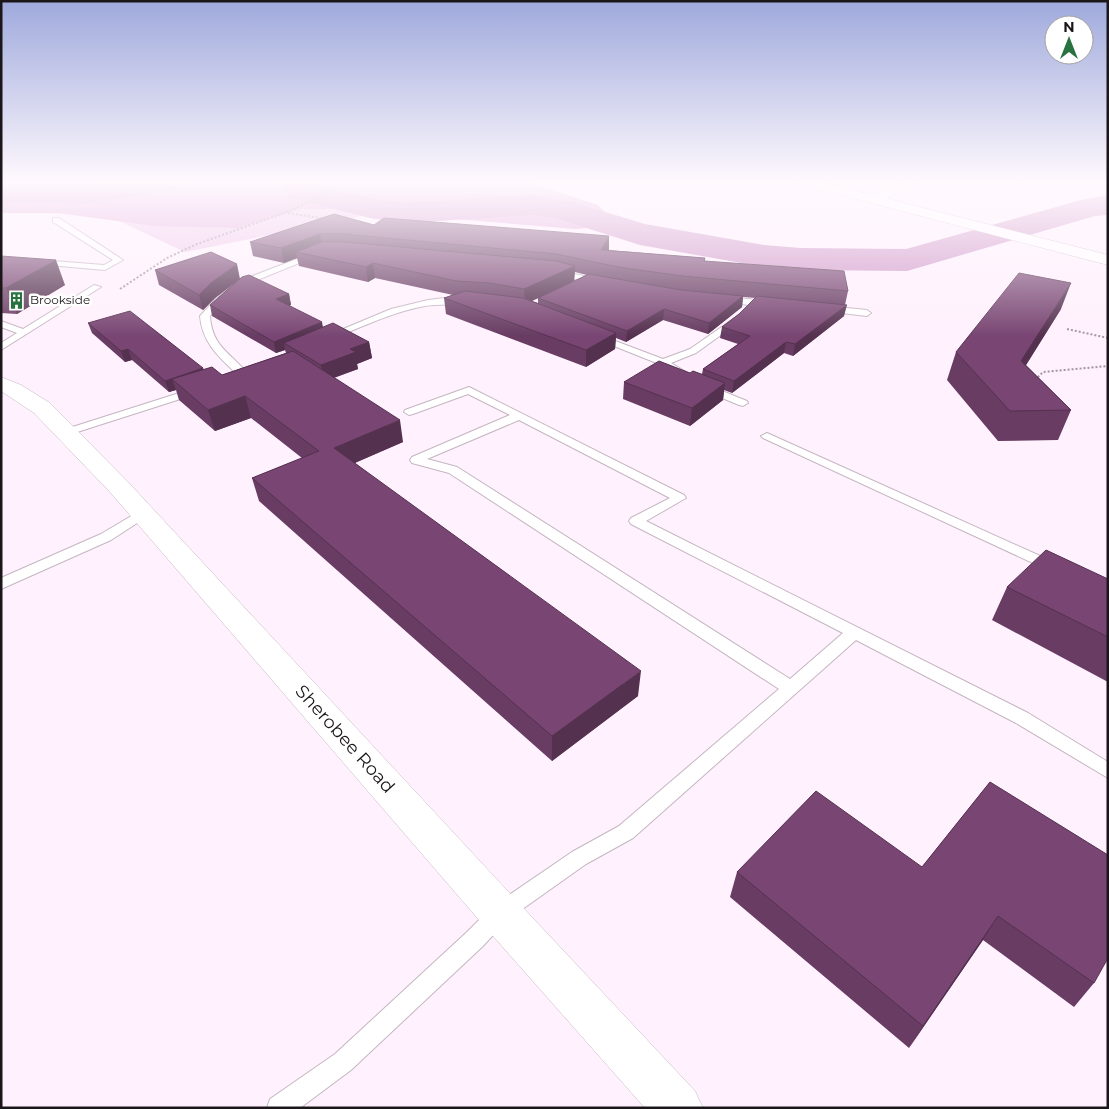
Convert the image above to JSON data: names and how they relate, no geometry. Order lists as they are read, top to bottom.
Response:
{
  "streets": {
    "street": ["Sherobee Road"]
  },
  "places": {
    "building": ["Brookside"]
  },
  "north": "top"
}
